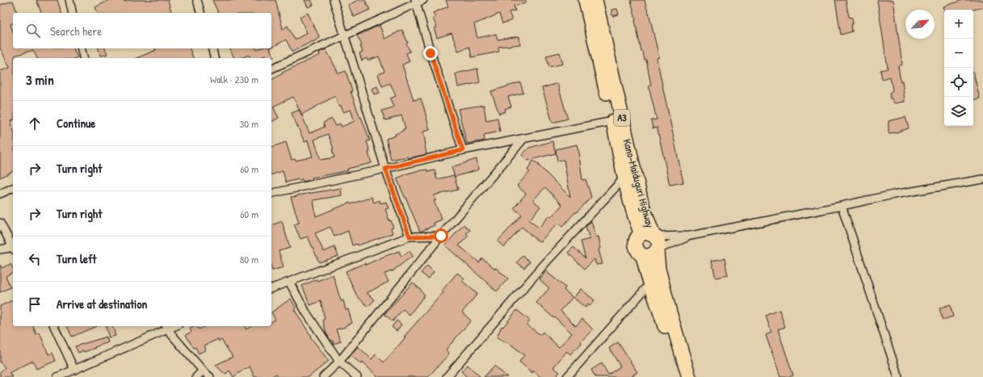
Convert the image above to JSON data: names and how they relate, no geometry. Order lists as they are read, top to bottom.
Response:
{
  "streets": {
    "highway": ["A3", "Kano-Maiduguri Highway"]
  },
  "north": "top right",
  "page": {
    "map_buttons": ["+", "−"],
    "search": "Search here",
    "heading": ["3 min", "Walk · 230 m"],
    "list": [
      ["Continue", "30 m"],
      ["Turn right", "60 m"],
      ["Turn right", "60 m"],
      ["Turn left", "80 m"],
      "Arrive at destination"
    ]
  }
}
